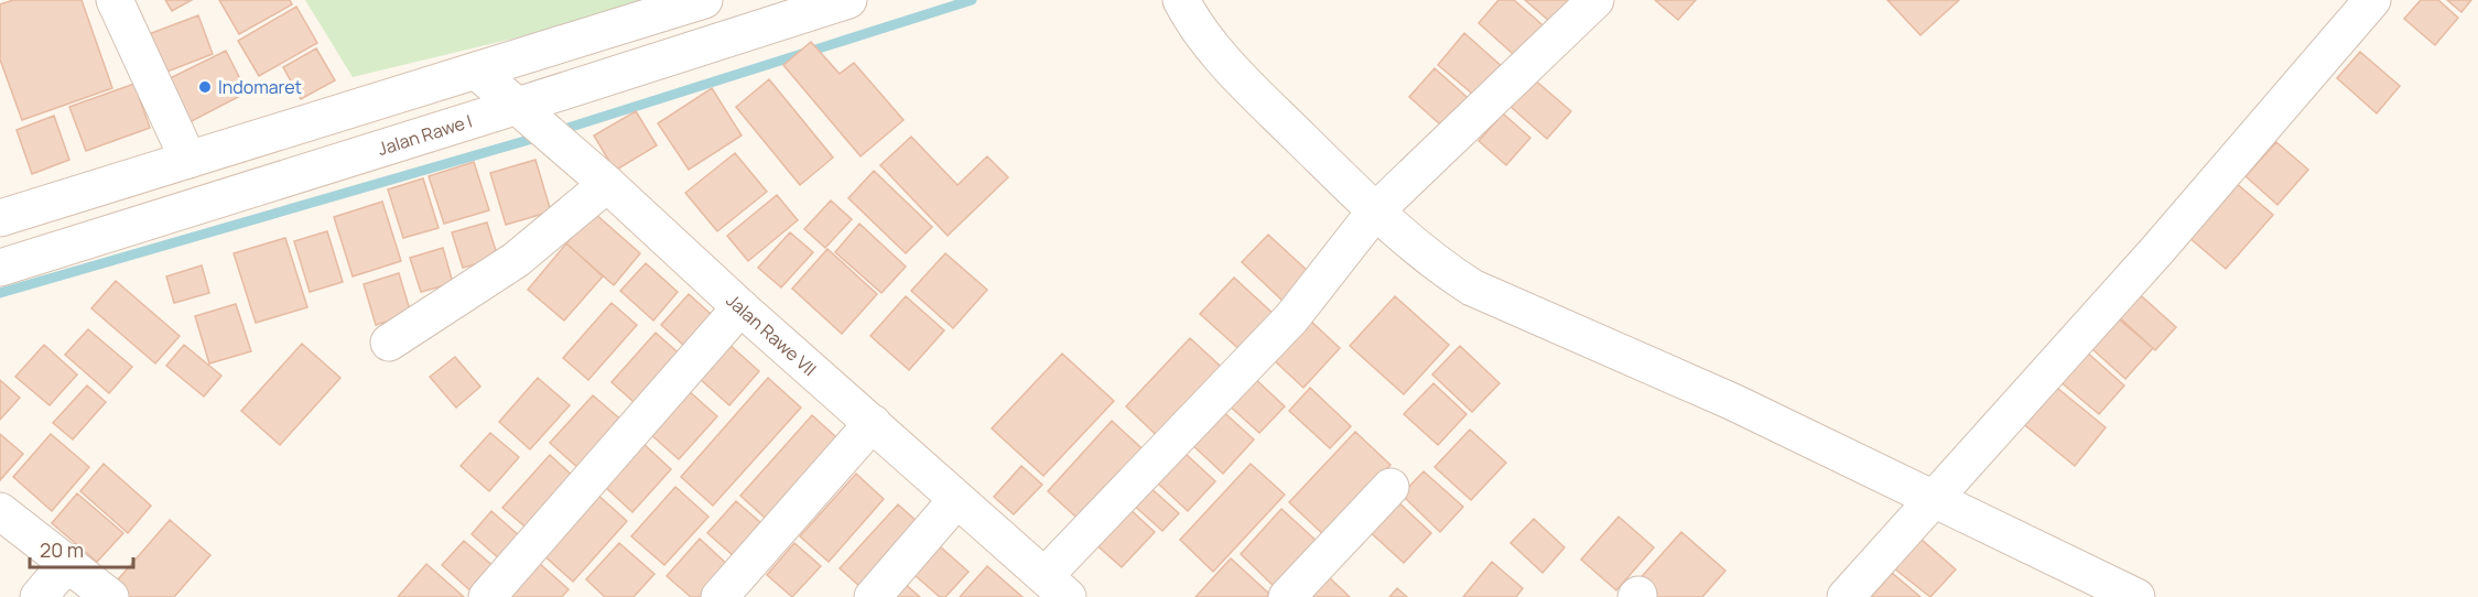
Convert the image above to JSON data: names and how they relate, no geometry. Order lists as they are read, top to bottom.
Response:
{
  "streets": {
    "street": ["Jalan Rawe I", "Jalan Rawe VII"]
  },
  "crossings": [
    ["Jalan Rawe I", "Jalan Rawe VII"]
  ],
  "places": ["Indomaret"],
  "scale_bar": "20 m"
}
